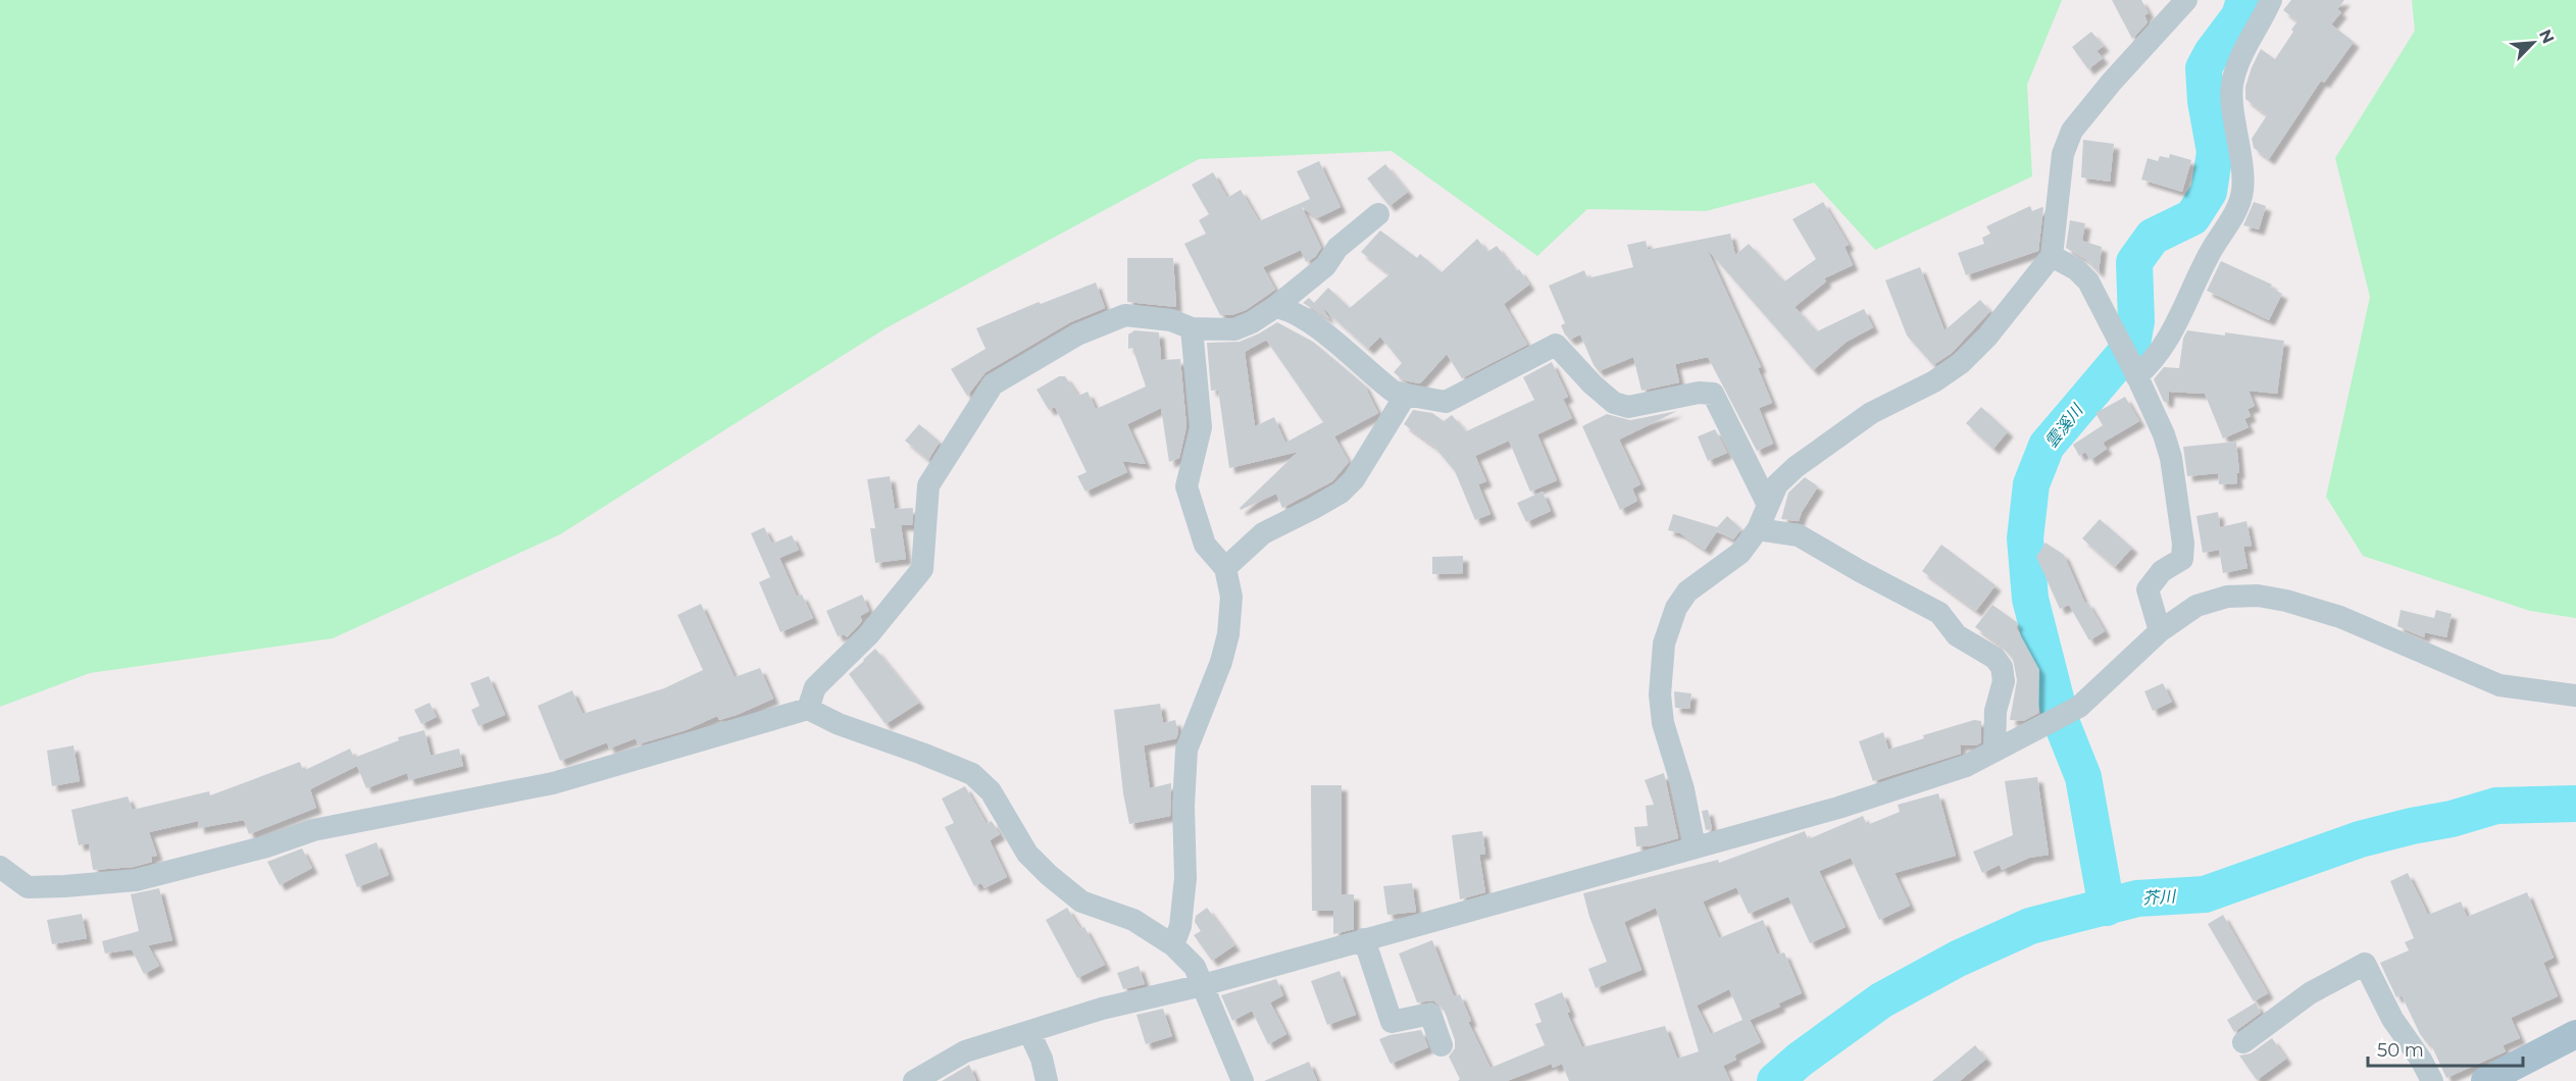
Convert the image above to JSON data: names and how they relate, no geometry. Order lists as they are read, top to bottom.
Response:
{
  "water": ["雲溪川", "芥川"],
  "scale_bar": "50 m",
  "north": "top right"
}
